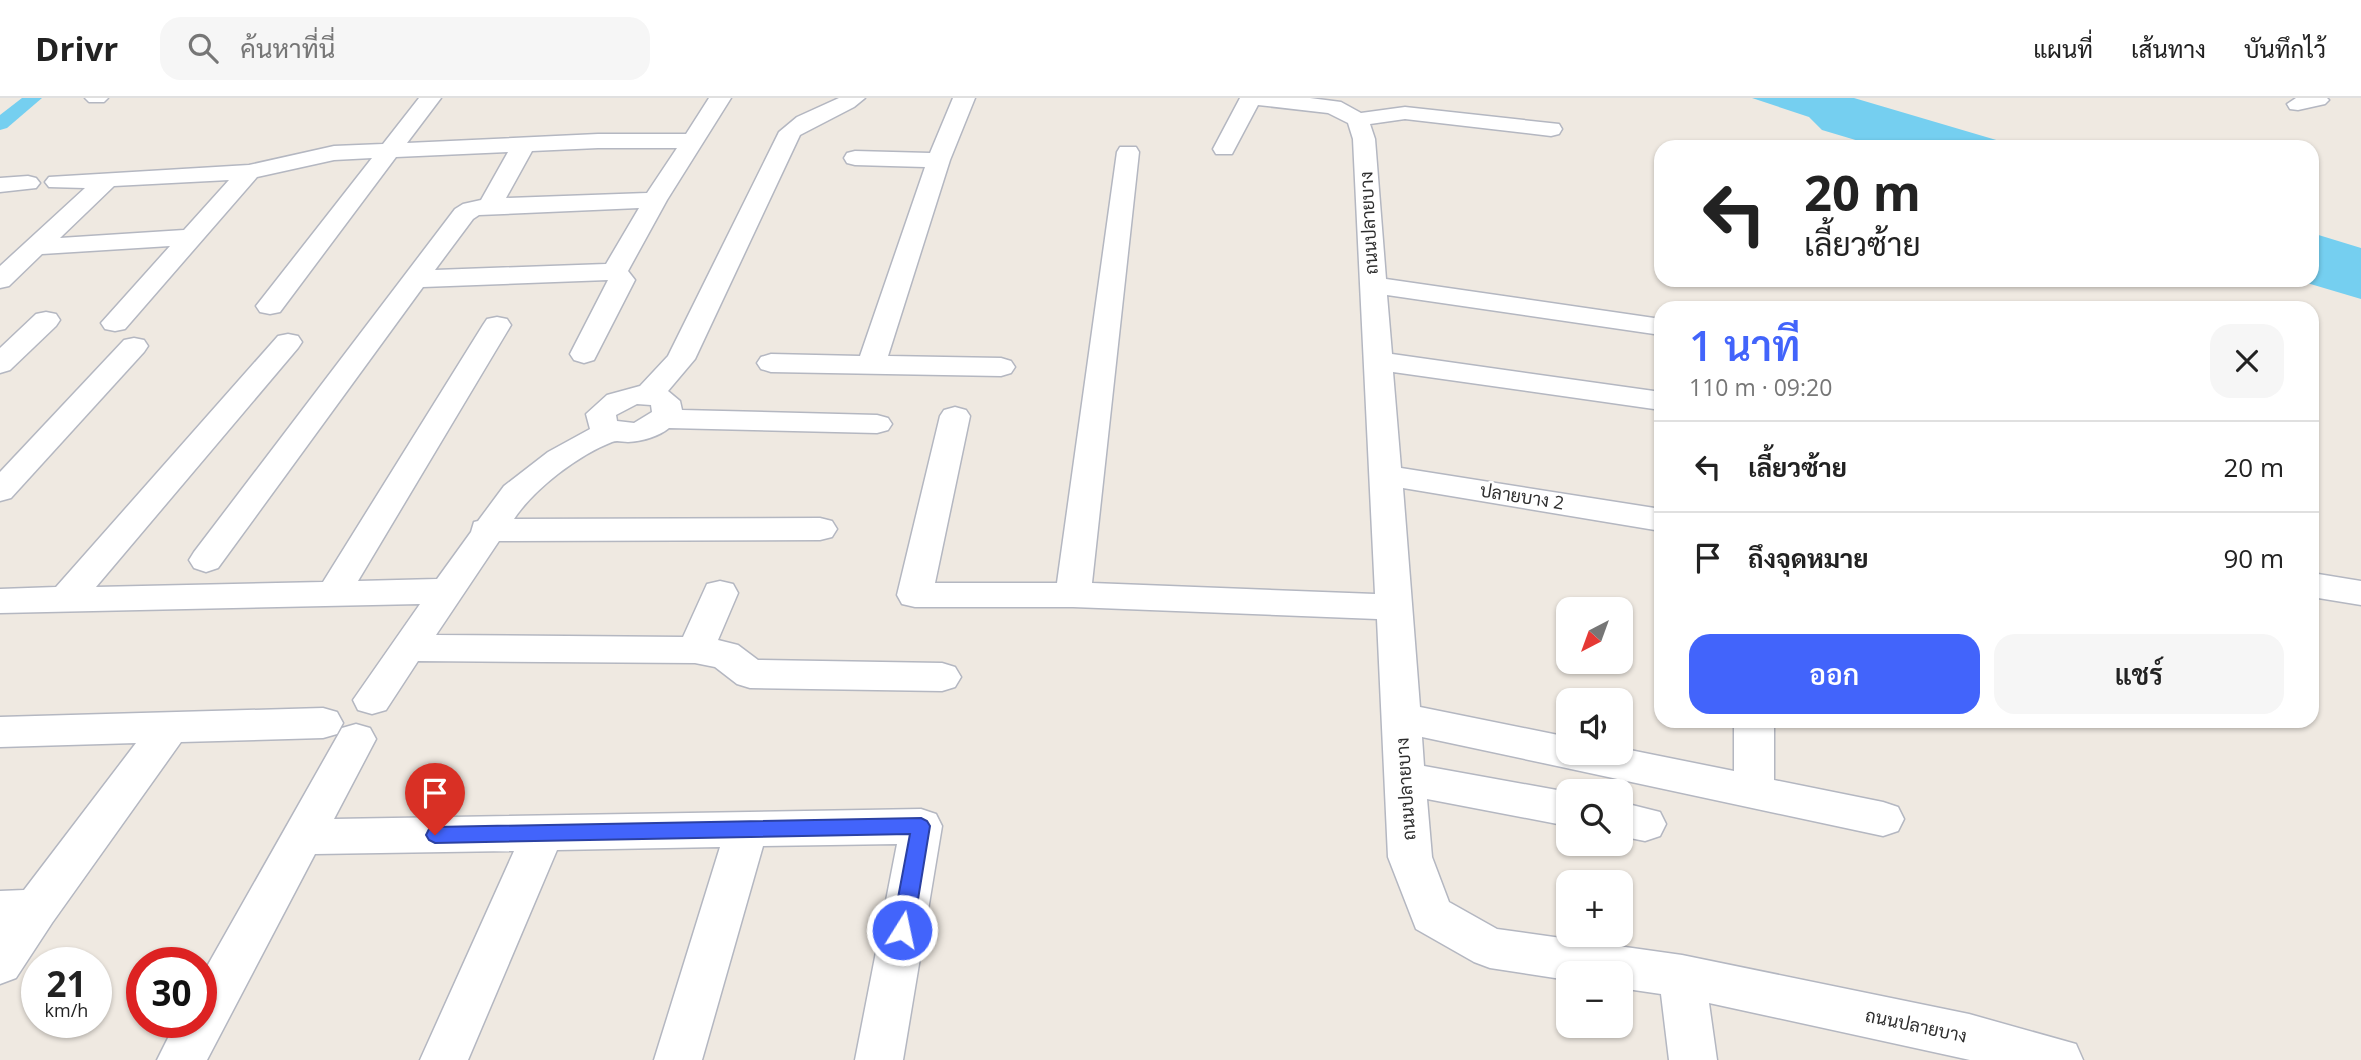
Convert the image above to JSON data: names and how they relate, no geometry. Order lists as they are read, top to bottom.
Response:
{
  "streets": {
    "street": ["ถนนปลายบาง", "ปลายบาง 2"]
  },
  "crossings": [
    ["ถนนปลายบาง", "ปลายบาง 2"]
  ],
  "north": "bottom left",
  "page": {
    "header": "Drivr",
    "search": "ค้นหาที่นี่",
    "nav": ["แผนที่", "เส้นทาง", "บันทึกไว้"],
    "turn": ["20 m", "เลี้ยวซ้าย"],
    "heading": ["1 นาที", "110 m · 09:20"],
    "list": [
      {
        "name": "เลี้ยวซ้าย",
        "value": "20 m"
      },
      {
        "name": "ถึงจุดหมาย",
        "value": "90 m"
      }
    ],
    "map_buttons": ["+", "−"],
    "buttons": ["ออก", "แชร์"],
    "speed": "21 km/h",
    "limit": "30"
  }
}
